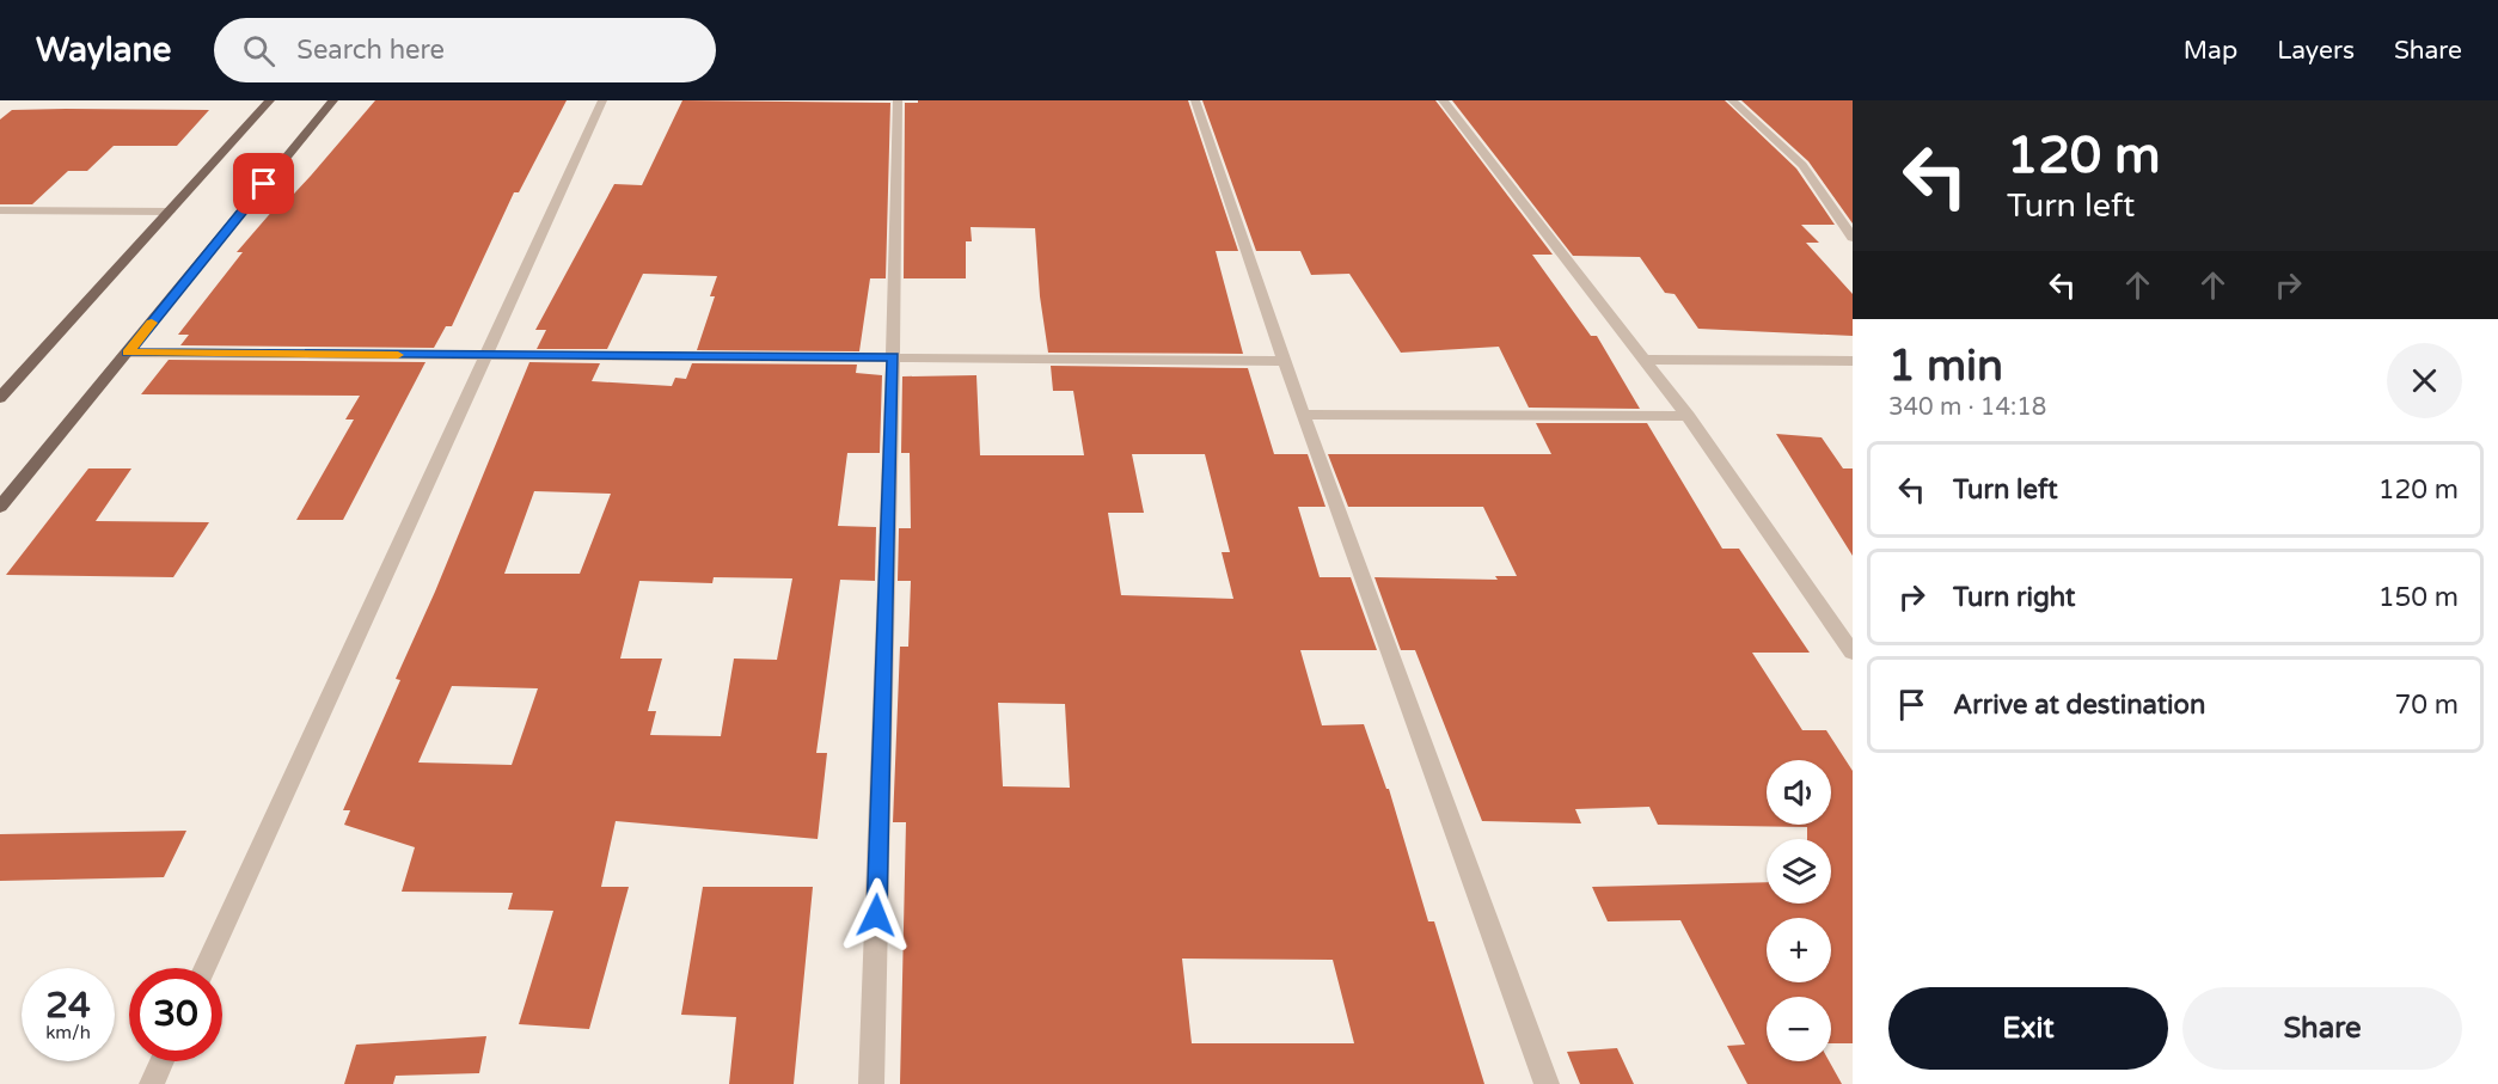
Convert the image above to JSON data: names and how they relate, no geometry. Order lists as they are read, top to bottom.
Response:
{
  "page": {
    "header": "Waylane",
    "search": "Search here",
    "nav": ["Map", "Layers", "Share"],
    "turn": ["120 m", "Turn left"],
    "heading": ["1 min", "340 m · 14:18"],
    "list": [
      {
        "name": "Turn left",
        "value": "120 m"
      },
      {
        "name": "Turn right",
        "value": "150 m"
      },
      {
        "name": "Arrive at destination",
        "value": "70 m"
      }
    ],
    "map_buttons": ["+", "−"],
    "speed": "24 km/h",
    "limit": "30",
    "buttons": ["Exit", "Share"]
  }
}
